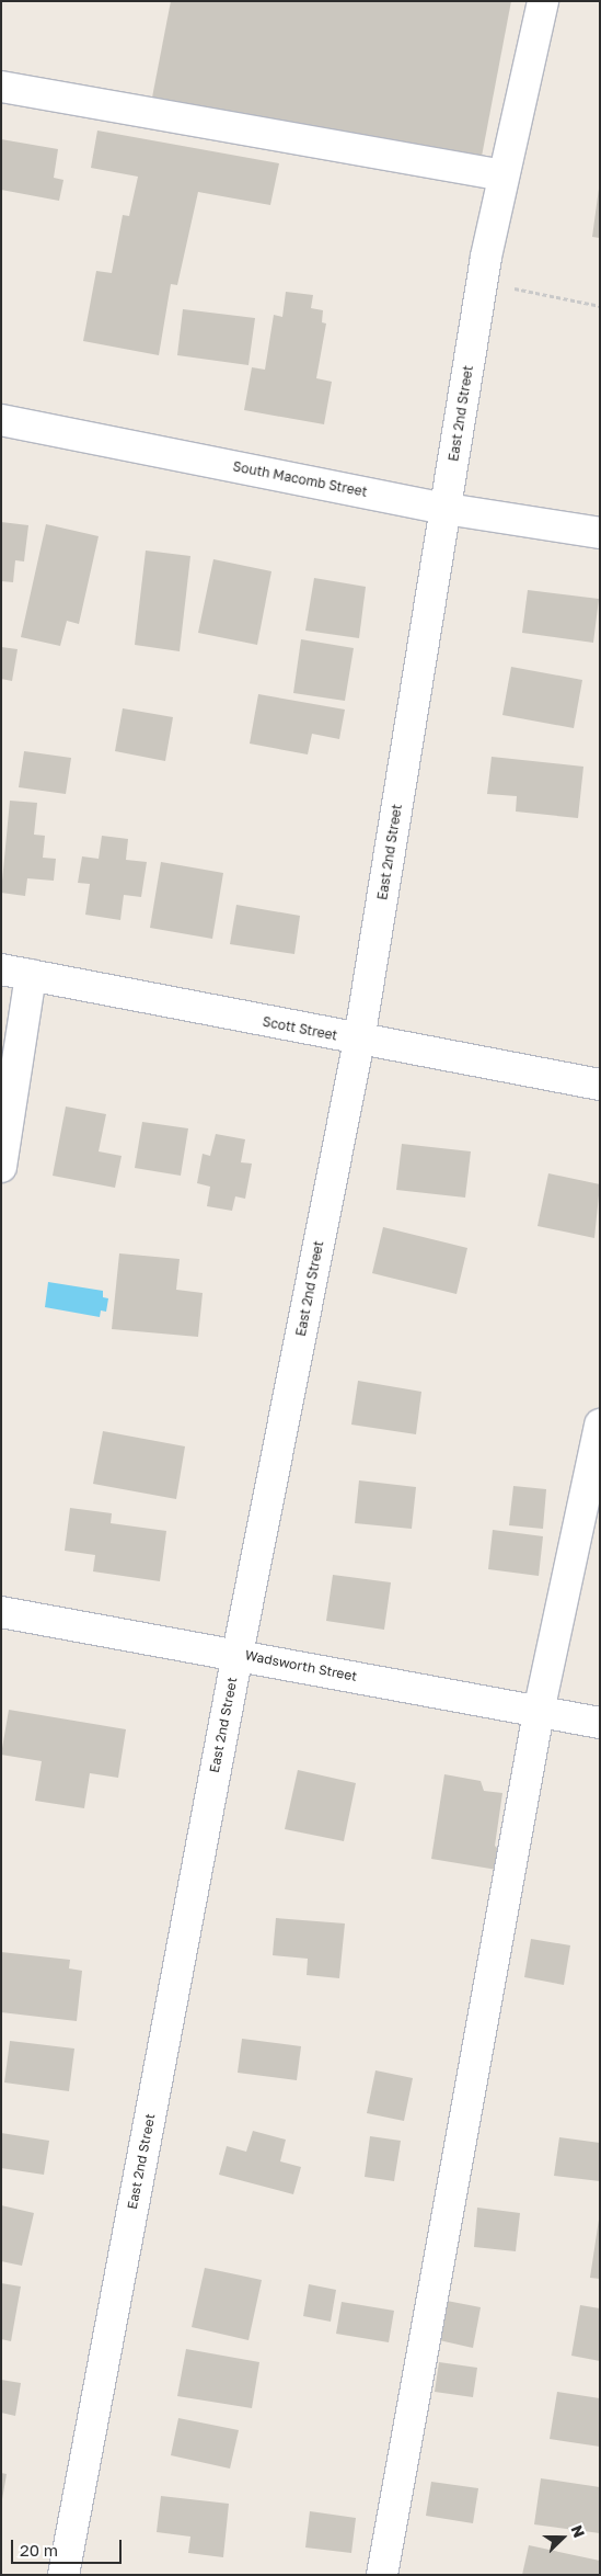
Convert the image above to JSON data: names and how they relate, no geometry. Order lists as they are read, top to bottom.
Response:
{
  "streets": {
    "street": [
      "East 2nd Street",
      "South Macomb Street",
      "Scott Street",
      "Wadsworth Street"
    ]
  },
  "crossings": [
    ["East 2nd Street", "South Macomb Street"],
    ["East 2nd Street", "Scott Street"],
    ["East 2nd Street", "Wadsworth Street"]
  ],
  "scale_bar": "20 m",
  "north": "right"
}
